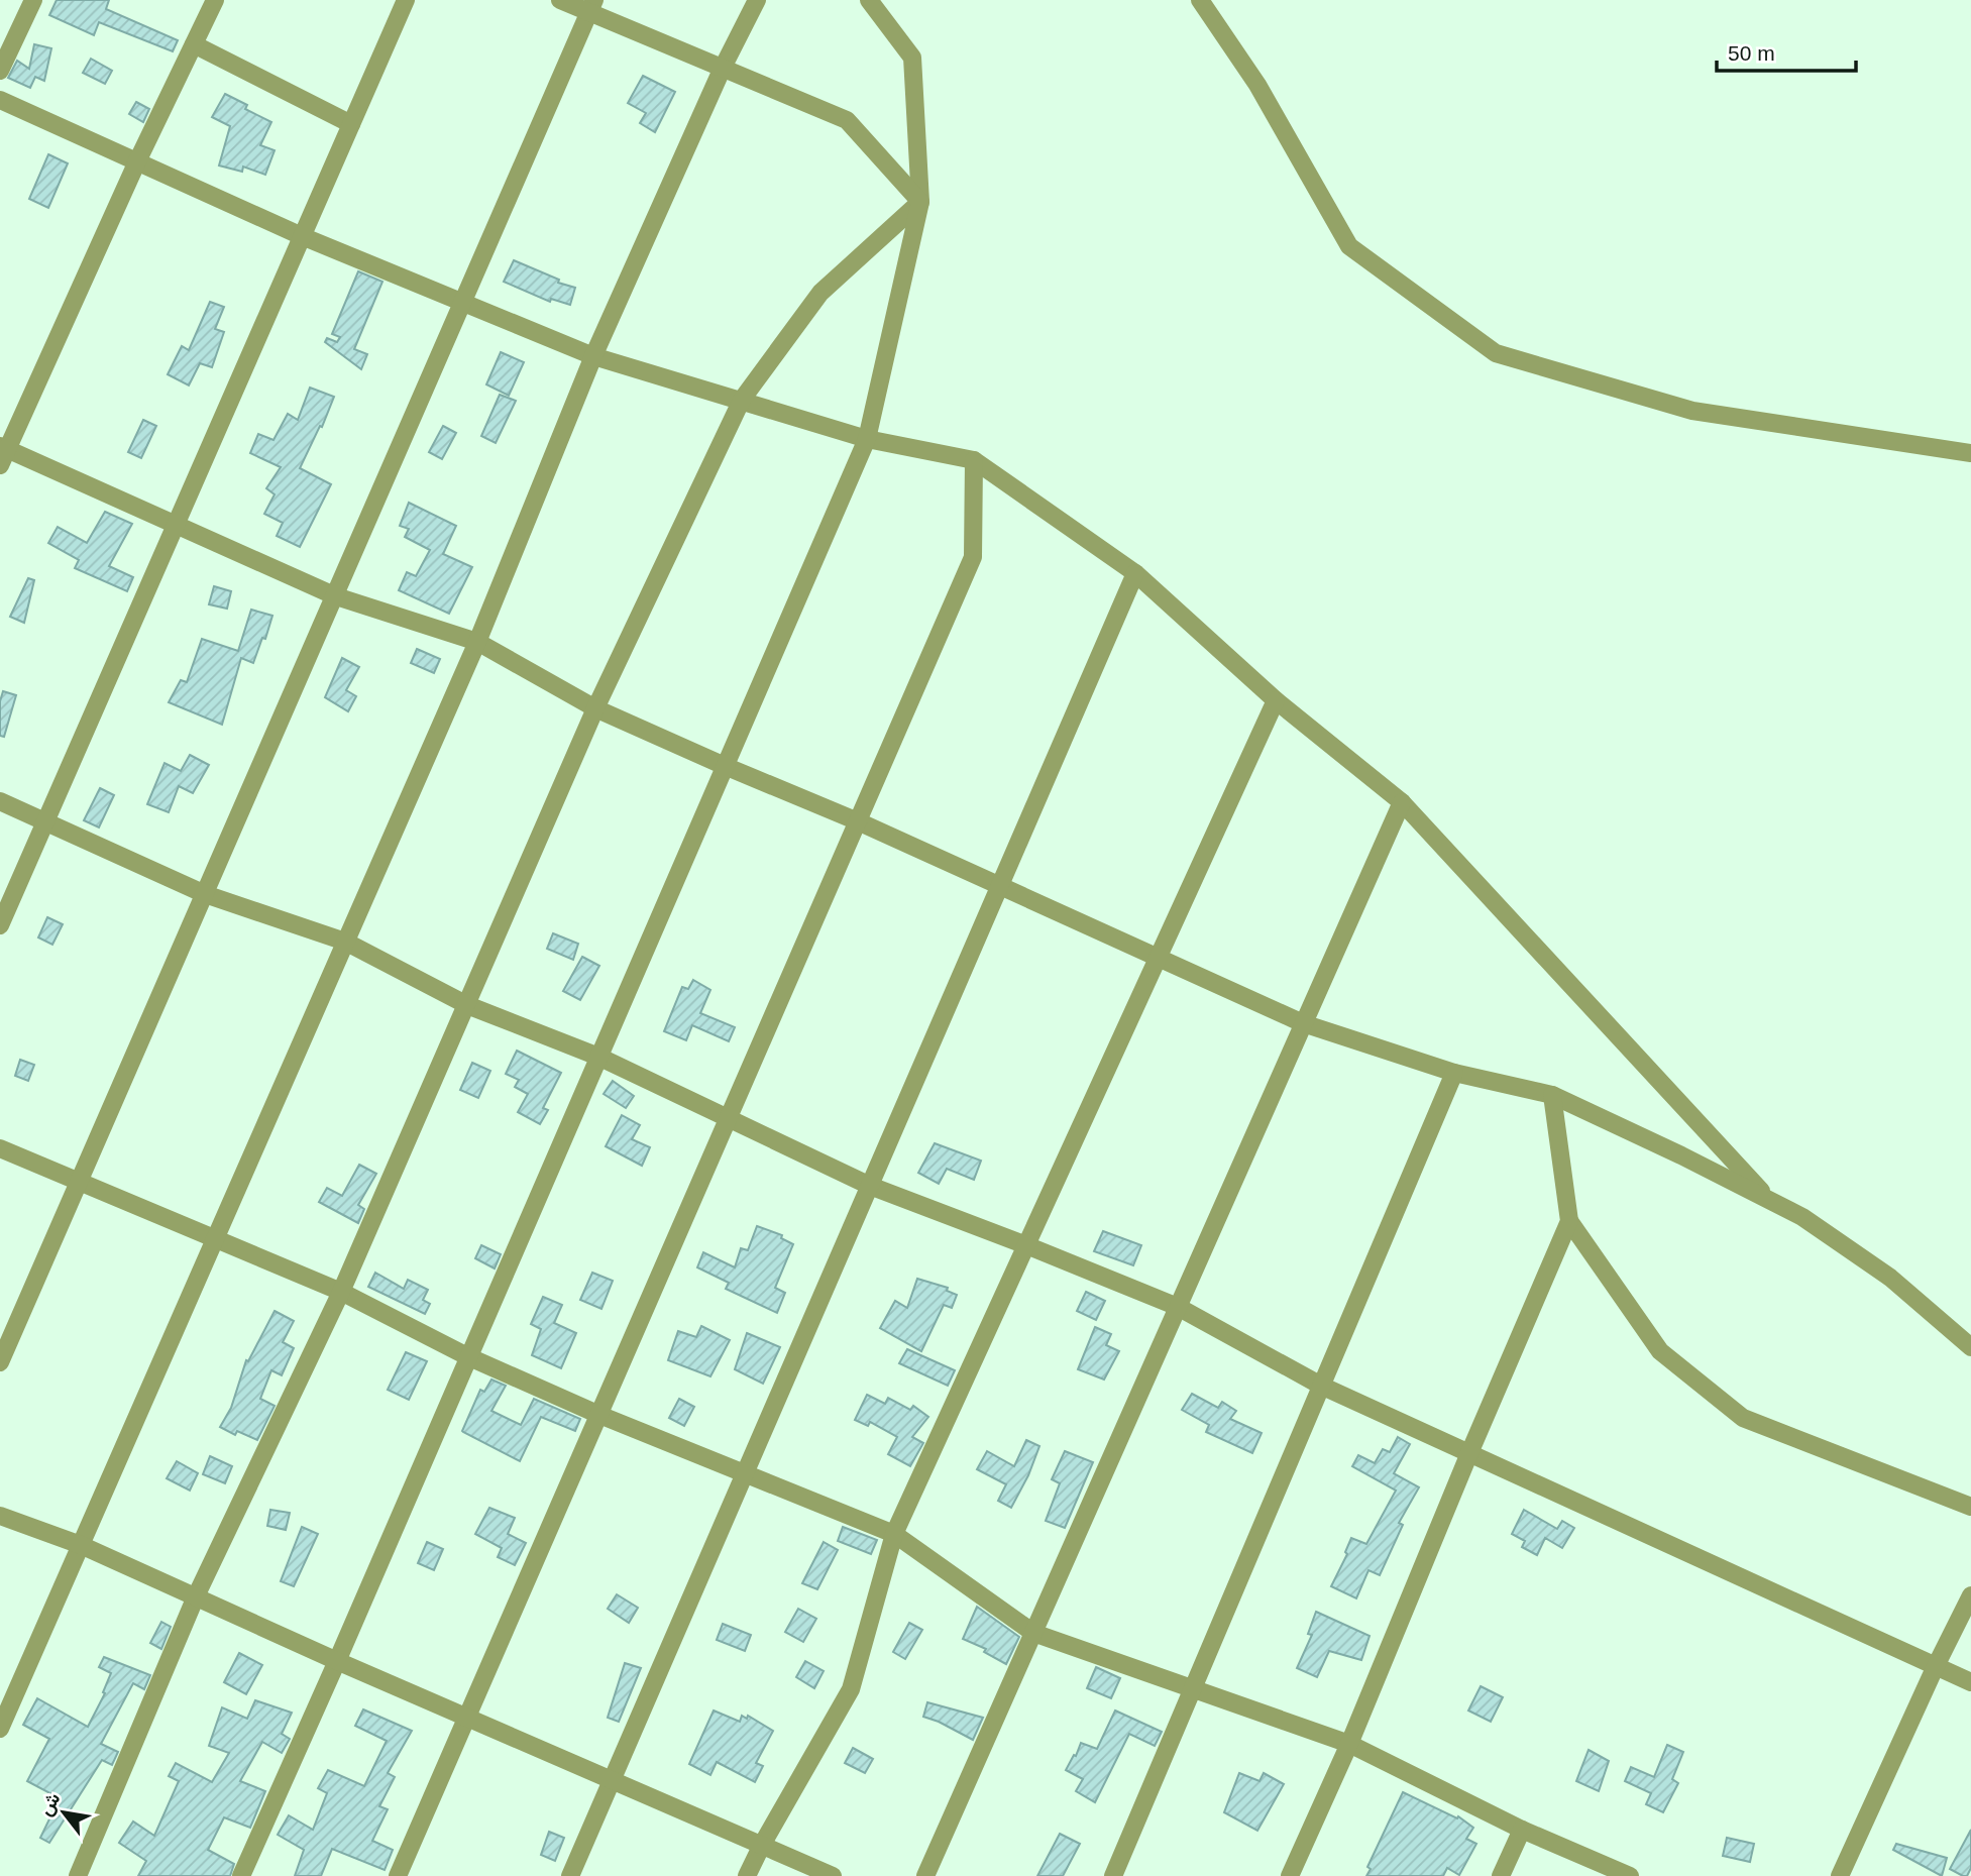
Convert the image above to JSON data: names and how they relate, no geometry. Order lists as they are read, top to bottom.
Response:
{
  "scale_bar": "50 m",
  "north": "top left"
}
